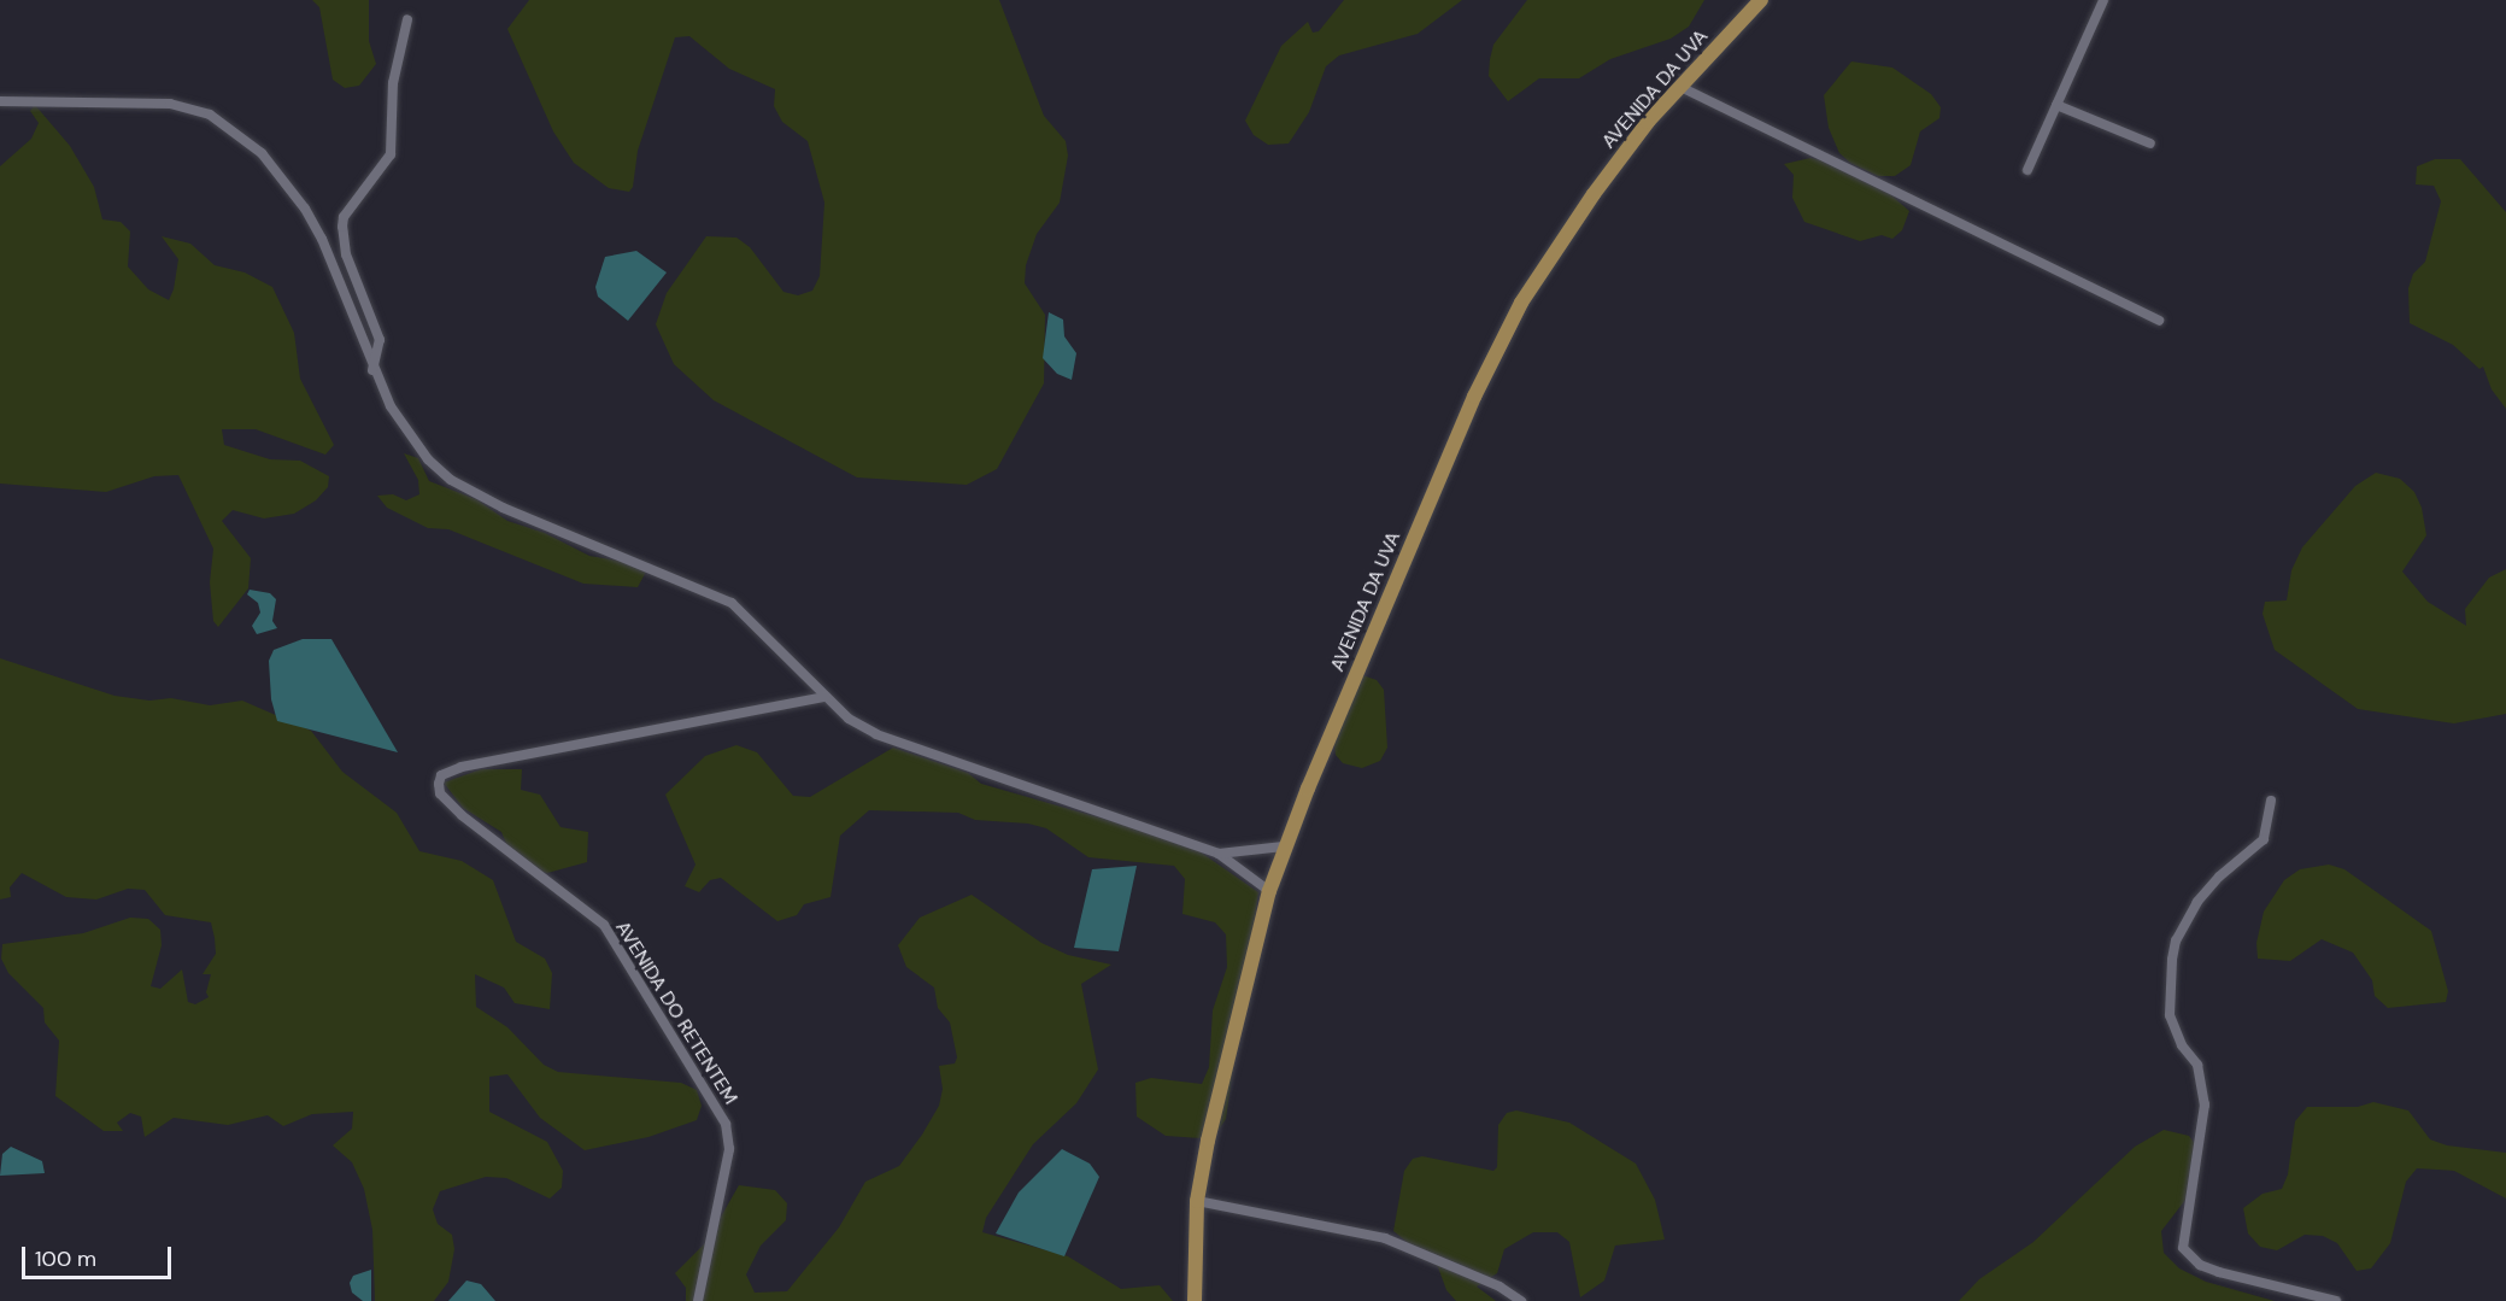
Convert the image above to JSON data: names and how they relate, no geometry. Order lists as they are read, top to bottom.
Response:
{
  "streets": {
    "main road": ["AVENIDA DA UVA"],
    "street": ["AVENIDA DO RETENTEM"]
  },
  "scale_bar": "100 m"
}
